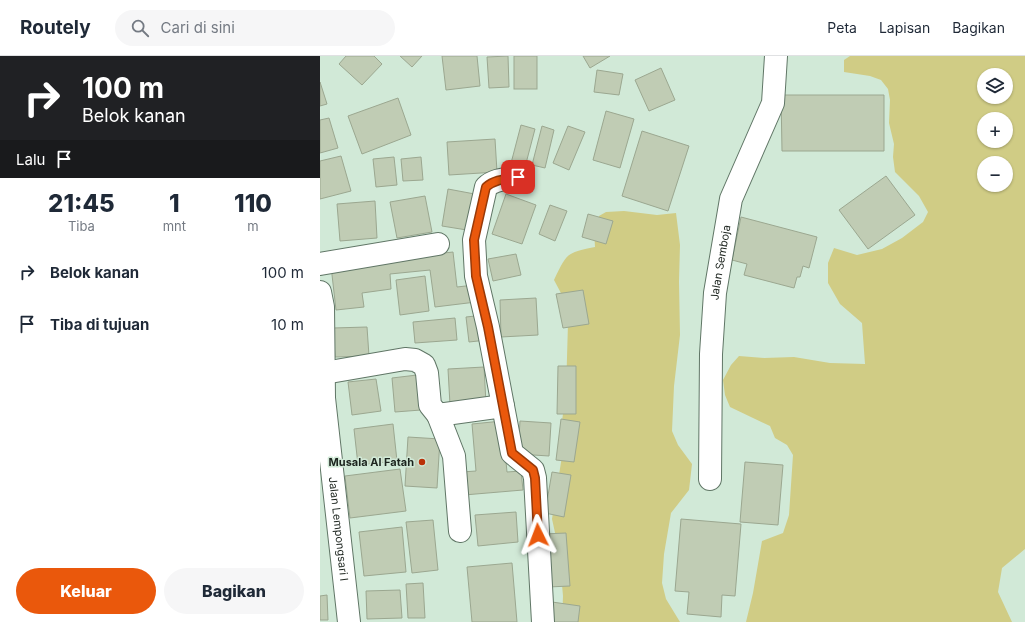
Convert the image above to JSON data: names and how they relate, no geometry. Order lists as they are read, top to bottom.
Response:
{
  "streets": {
    "street": ["Jalan Semboja", "Jalan Lempongsari I"]
  },
  "places": ["Musala Al Fatah"],
  "page": {
    "header": "Routely",
    "search": "Cari di sini",
    "nav": ["Peta", "Lapisan", "Bagikan"],
    "turn": ["100 m", "Belok kanan"],
    "map_buttons": ["+", "−"],
    "then": "Lalu",
    "eta": [
      "21:45",
      "Tiba",
      "1",
      "mnt",
      "110",
      "m"
    ],
    "list": [
      {
        "name": "Belok kanan",
        "value": "100 m"
      },
      {
        "name": "Tiba di tujuan",
        "value": "10 m"
      }
    ],
    "buttons": ["Keluar", "Bagikan"]
  }
}
